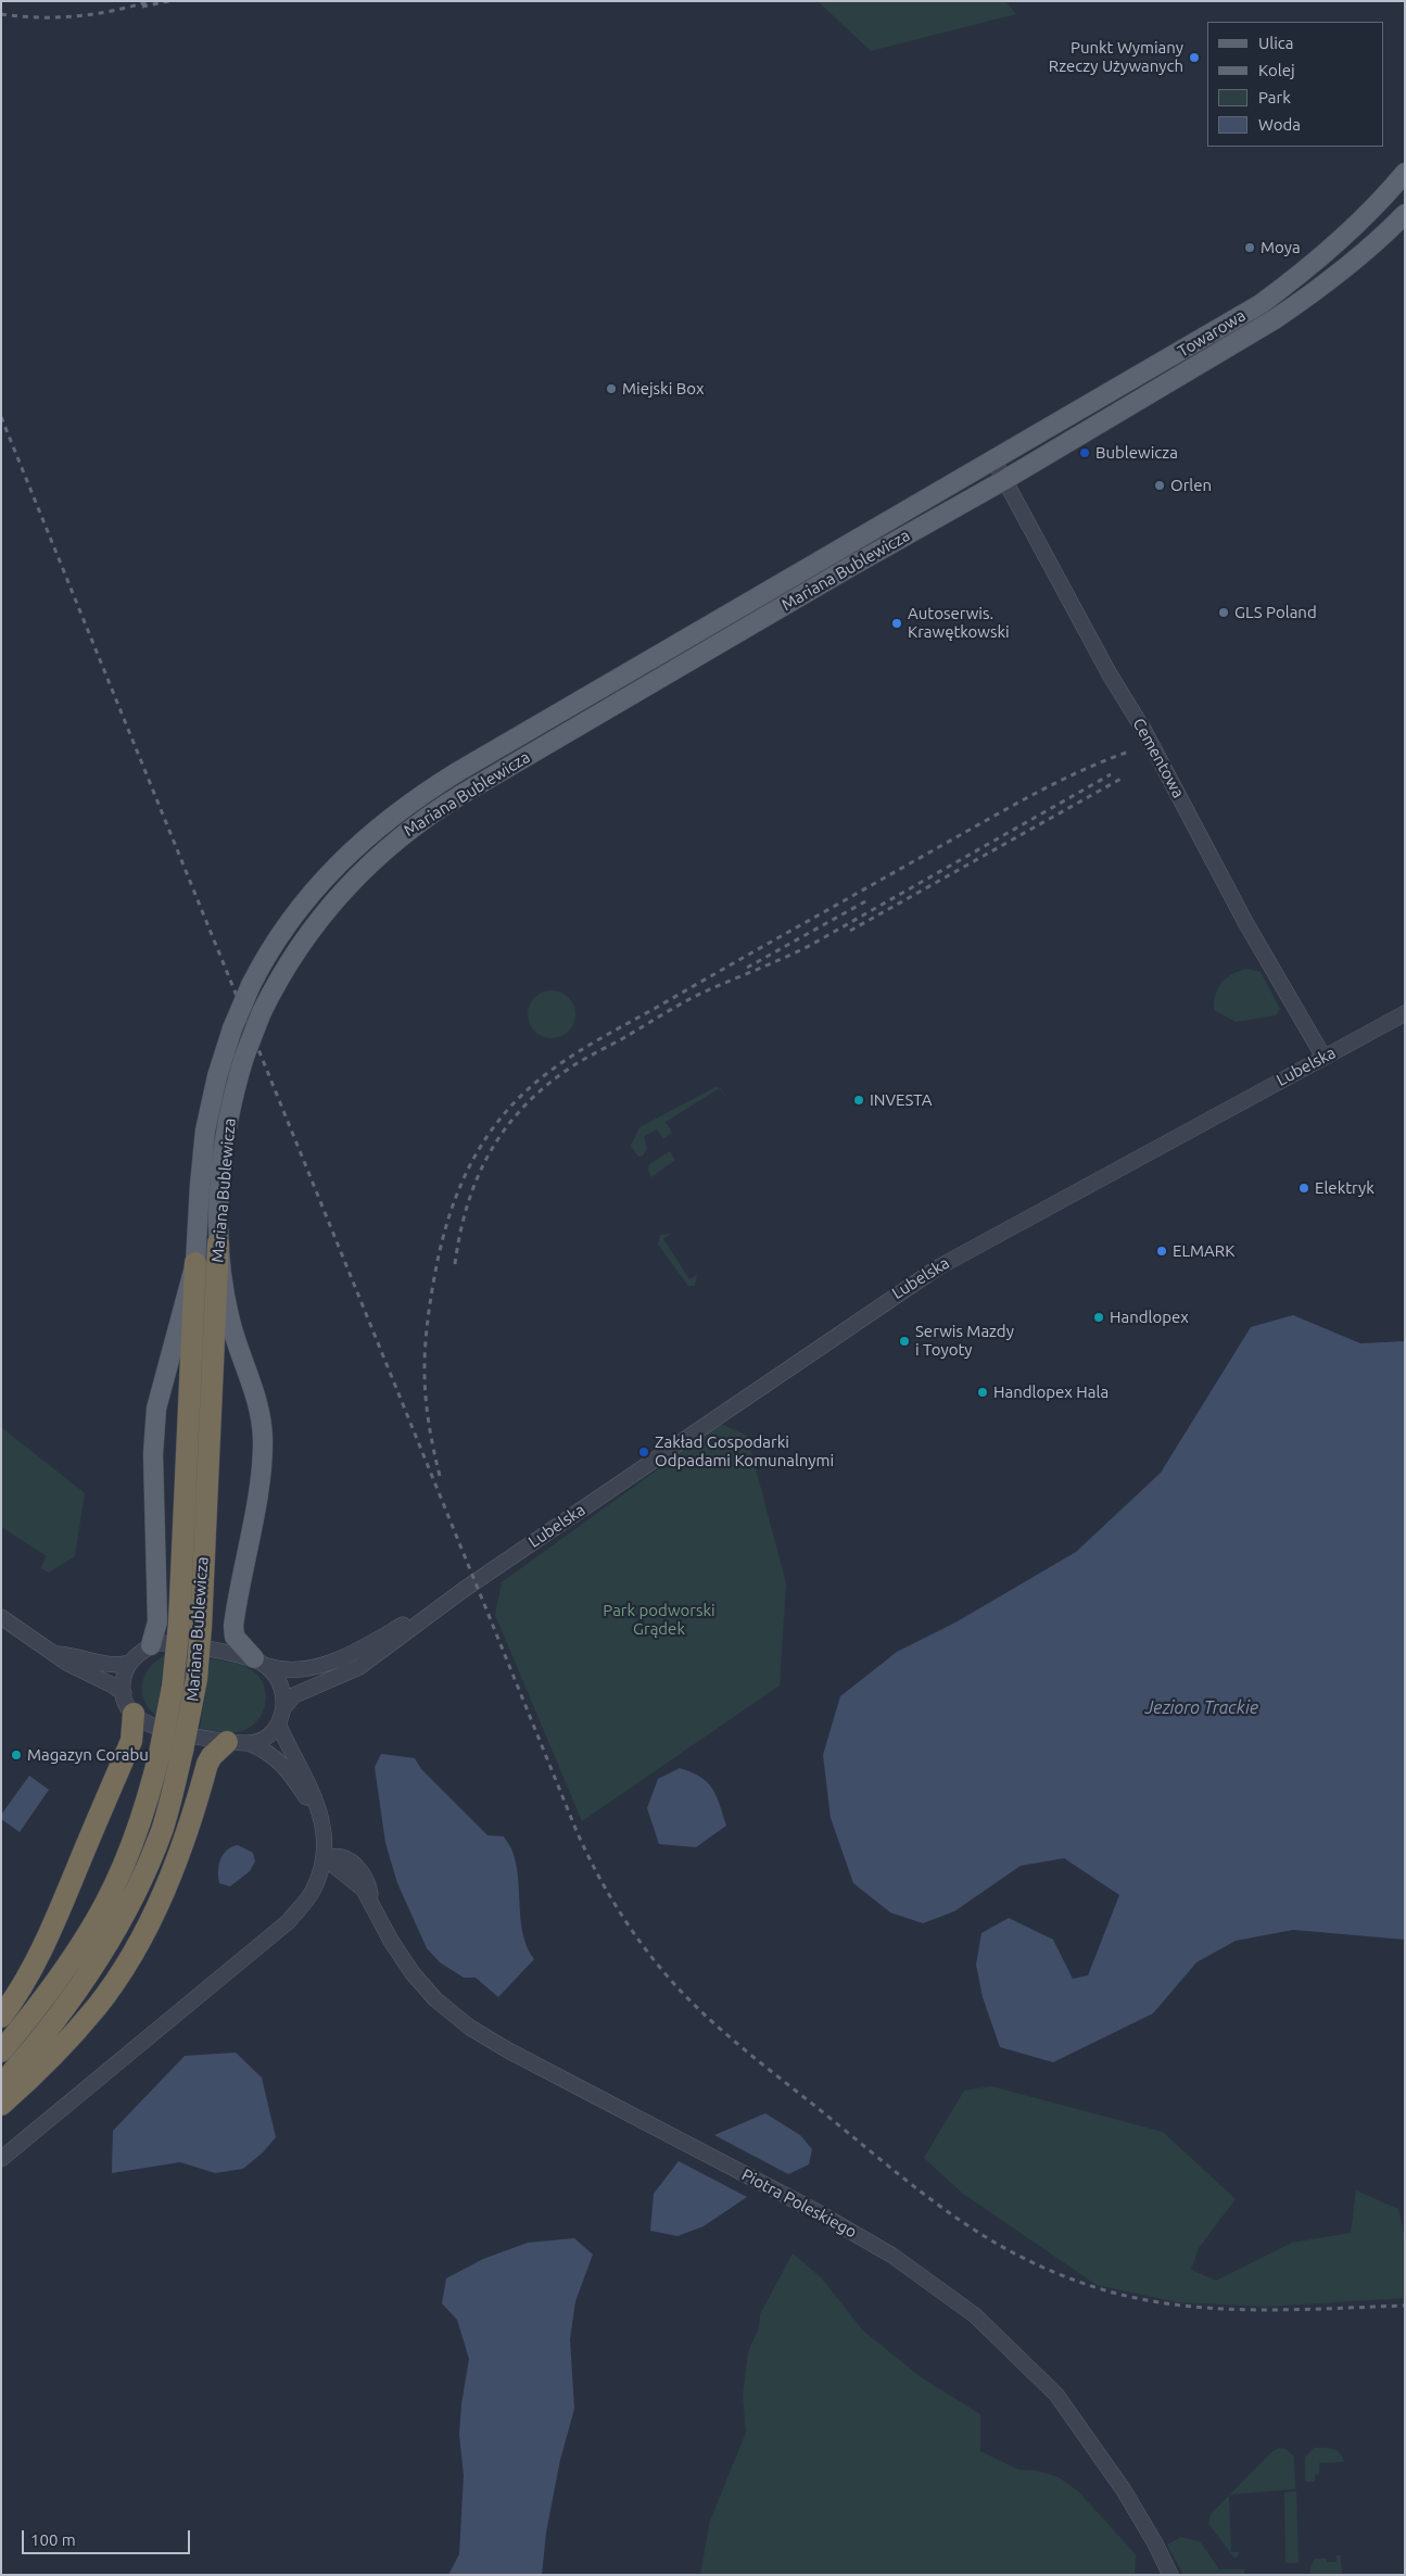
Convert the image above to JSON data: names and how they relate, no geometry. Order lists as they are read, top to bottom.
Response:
{
  "streets": {
    "highway": ["Mariana Bublewicza"],
    "main road": ["Towarowa"],
    "street": ["Cementowa", "Lubelska", "Piotra Poleskiego"]
  },
  "crossings": [
    ["Towarowa", "Mariana Bublewicza"],
    ["Towarowa", "Cementowa"],
    ["Mariana Bublewicza", "Cementowa"],
    ["Cementowa", "Lubelska"]
  ],
  "water": ["Jezioro Trackie"],
  "parks": ["Park podworski Grądek"],
  "places": [
    "Punkt Wymiany Rzeczy Używanych",
    "Moya",
    "Miejski Box",
    "Bublewicza",
    "Orlen",
    "GLS Poland",
    "Autoserwis. Krawętkowski",
    "INVESTA",
    "Elektryk",
    "ELMARK",
    "Handlopex",
    "Serwis Mazdy i Toyoty",
    "Handlopex Hala",
    "Zakład Gospodarki Odpadami Komunalnymi",
    "Magazyn Corabu"
  ],
  "legend": [
    "Ulica",
    "Kolej",
    "Park",
    "Woda"
  ],
  "scale_bar": "100 m"
}
